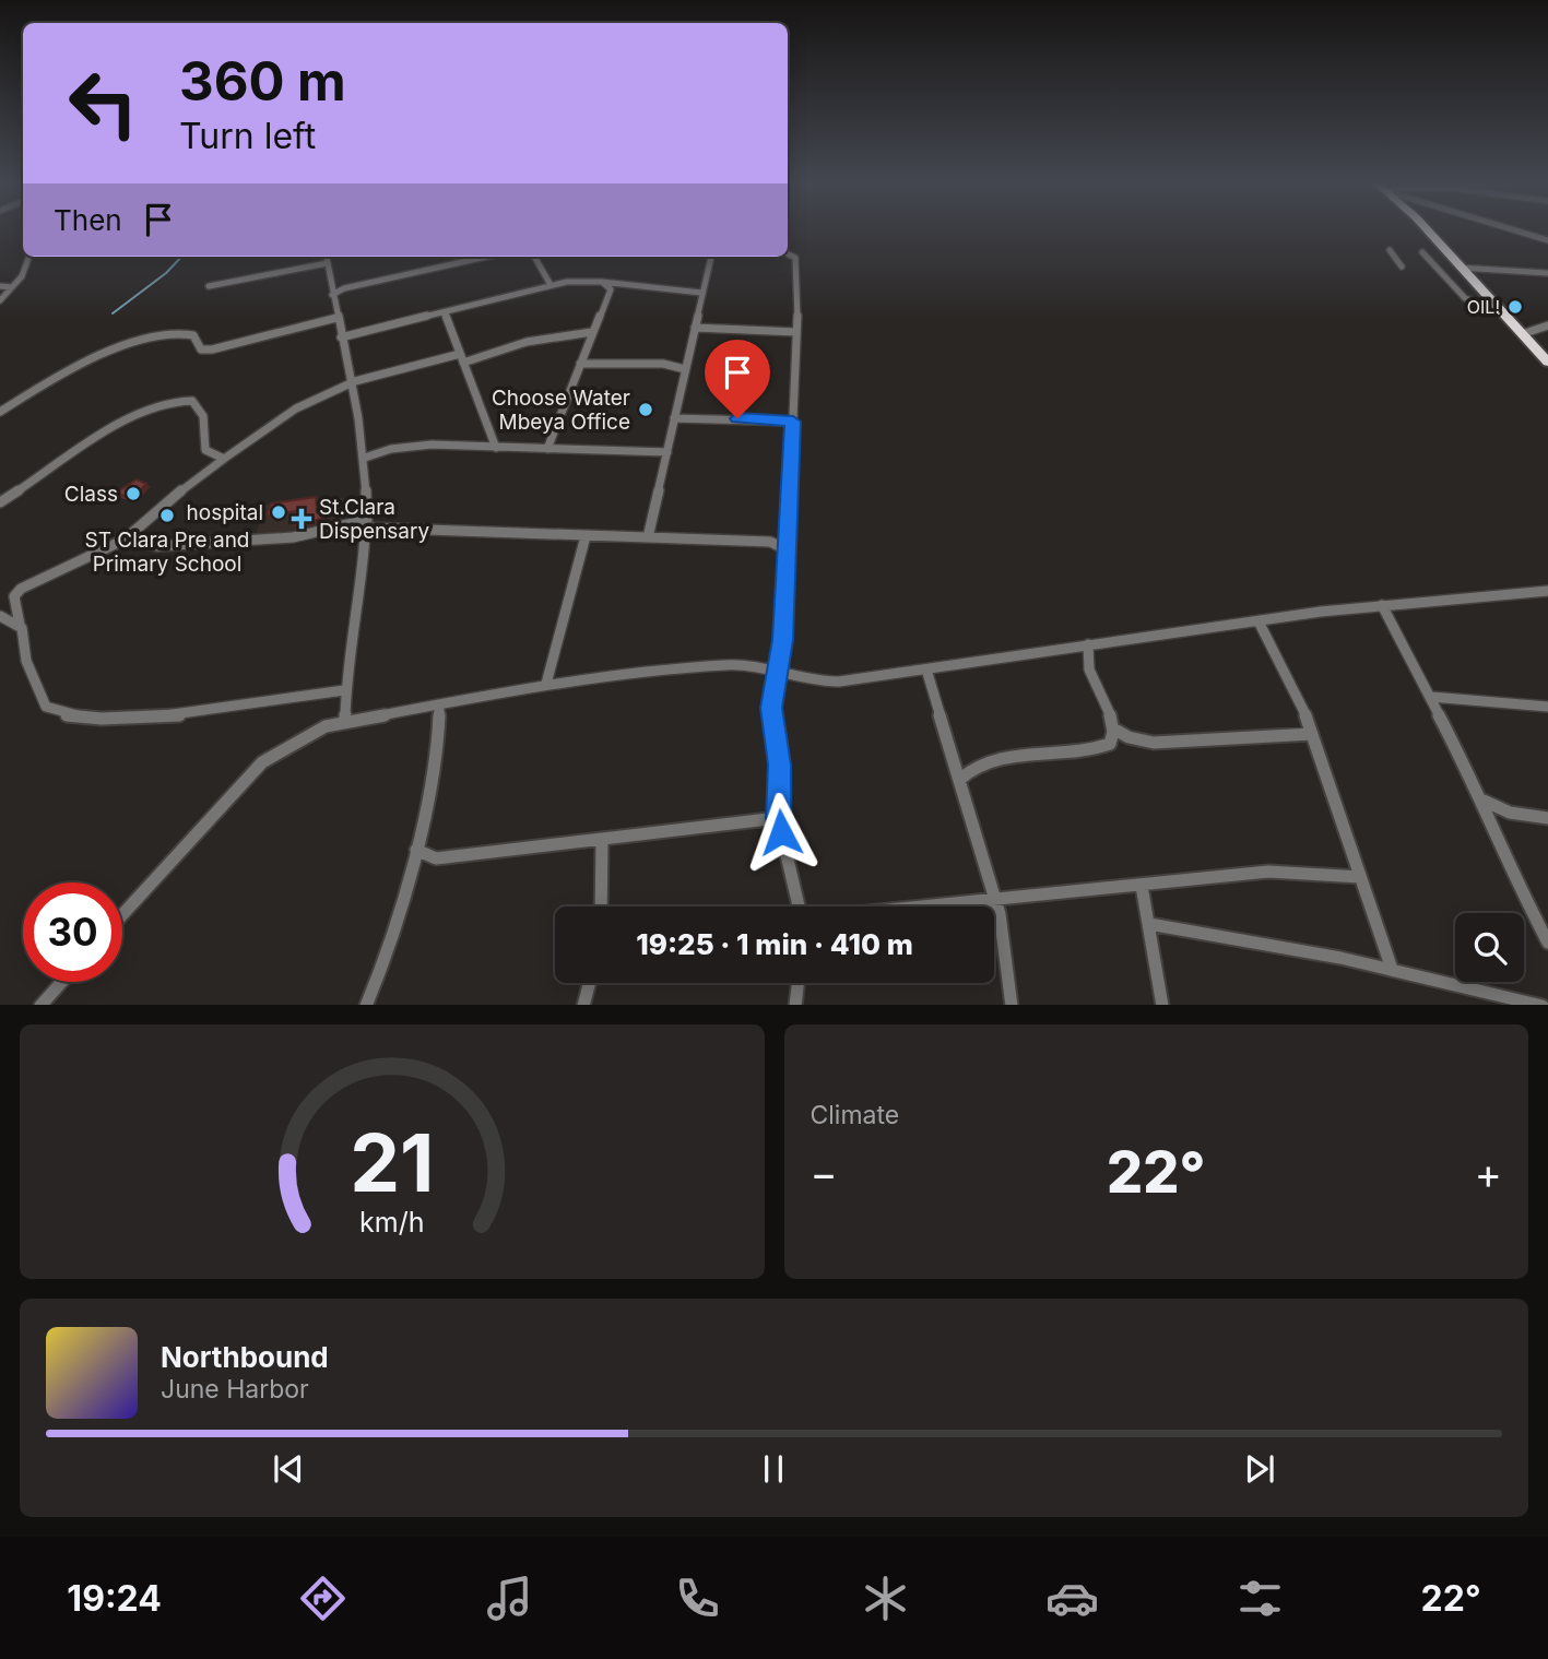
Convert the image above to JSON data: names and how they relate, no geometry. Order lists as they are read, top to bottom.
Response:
{
  "places": {
    "other": [
      "OIL!",
      "Choose Water Mbeya Office",
      "Class",
      "hospital",
      "ST Clara Pre and Primary School"
    ],
    "health": ["St.Clara Dispensary"]
  },
  "page": {
    "turn": ["360 m", "Turn left"],
    "then": "Then",
    "limit": "30",
    "trip": "19:25 · 1 min · 410 m",
    "tile": "Climate",
    "heat": ["−", "22°", "+"],
    "song": ["Northbound", "June Harbor"],
    "tabs": ["19:24", "22°"],
    "gauge": ["21", "km/h"]
  }
}
